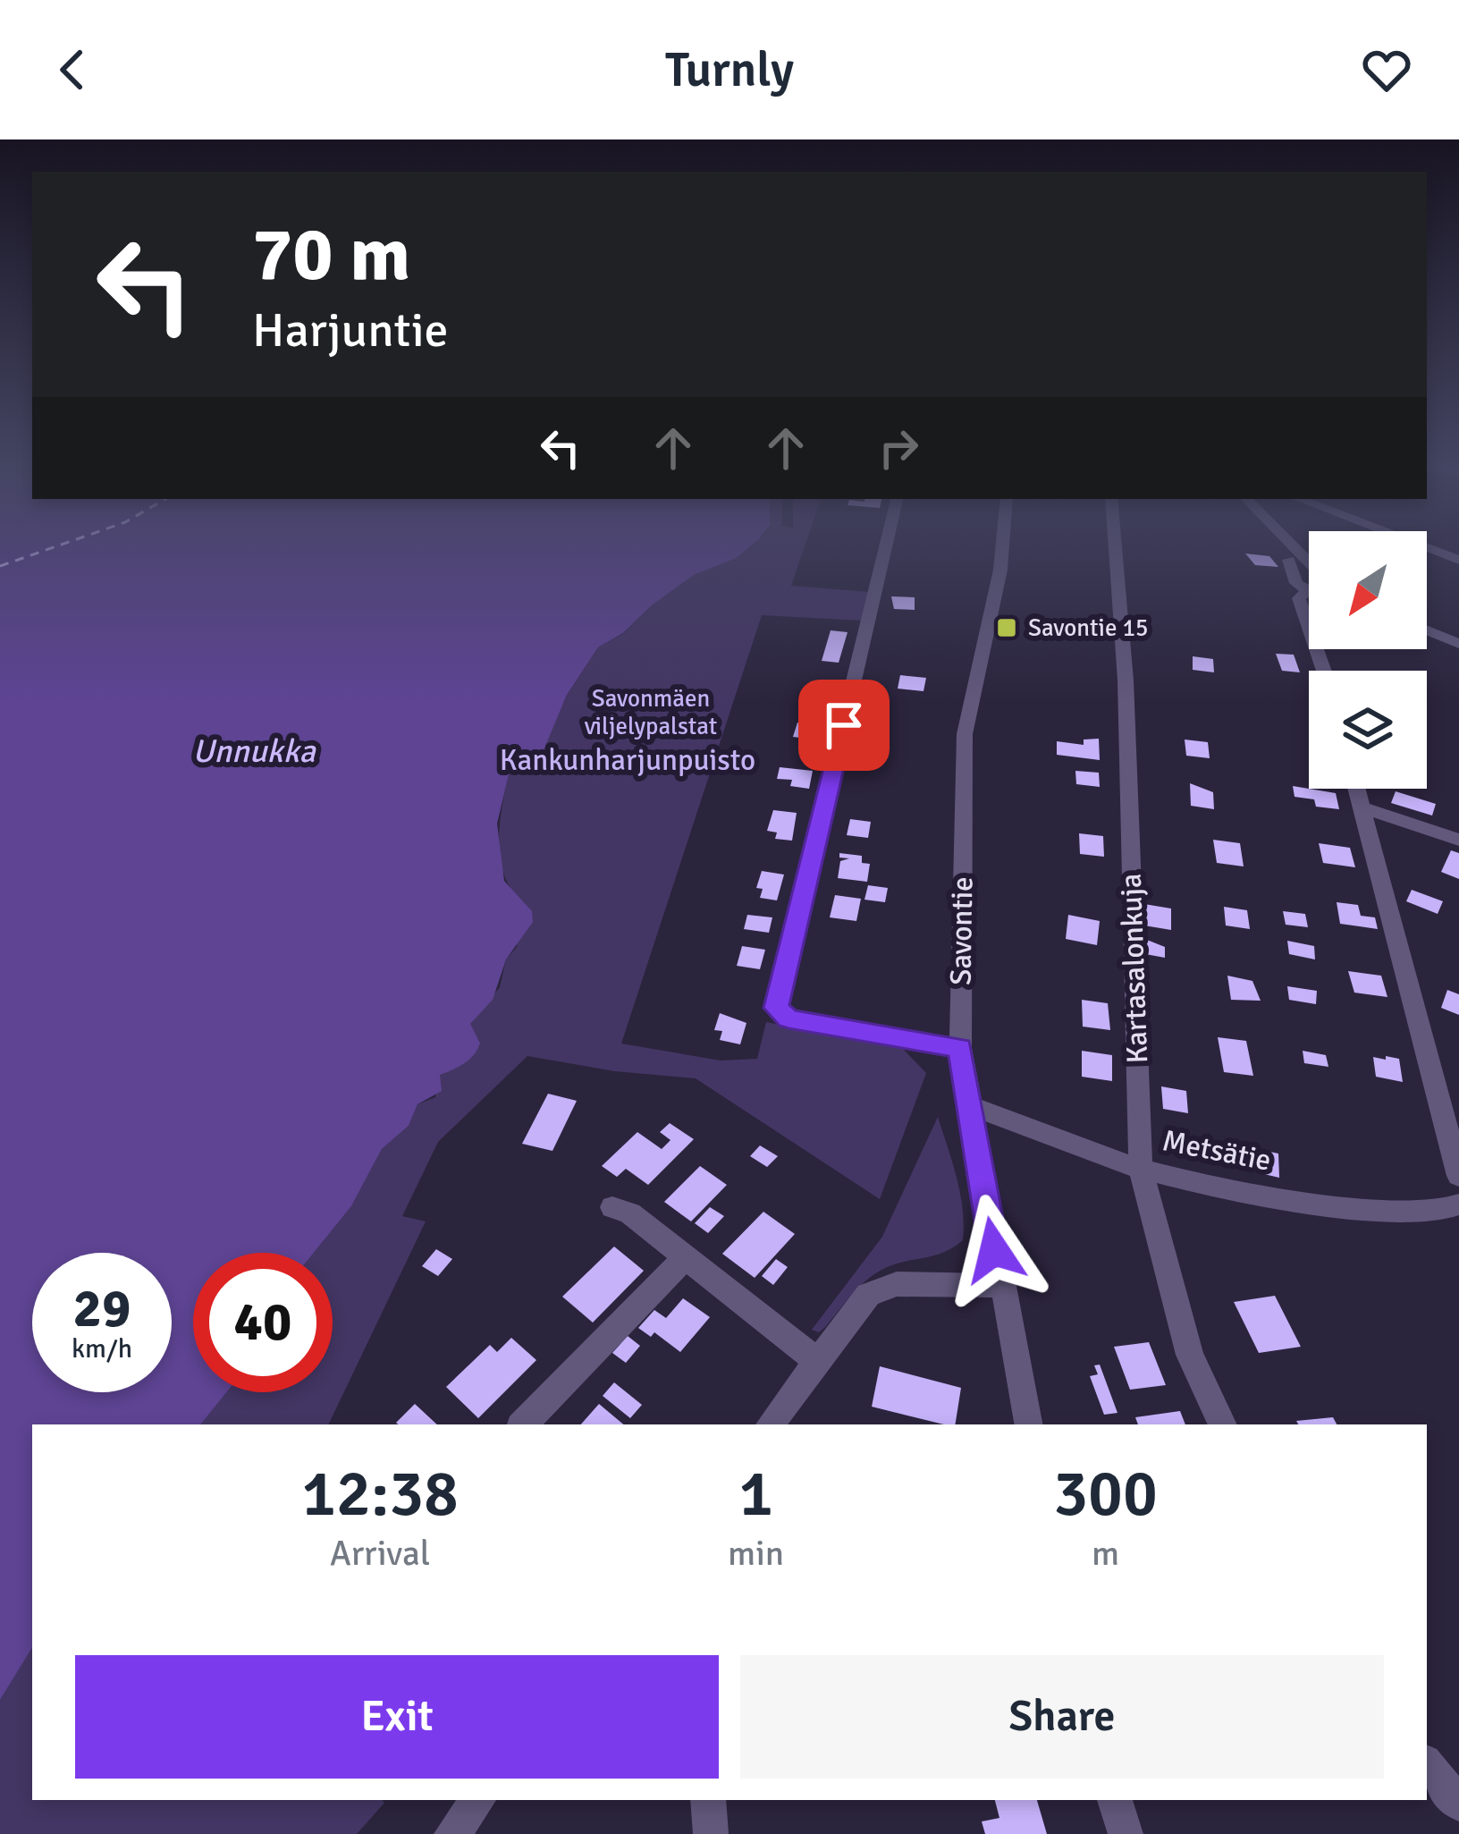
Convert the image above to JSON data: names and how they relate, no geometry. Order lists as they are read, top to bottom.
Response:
{
  "streets": {
    "street": ["Savontie", "Kartasalonkuja", "Metsätie"]
  },
  "crossings": [
    ["Savontie", "Metsätie"],
    ["Kartasalonkuja", "Metsätie"]
  ],
  "water": ["Unnukka"],
  "parks": ["Savonmäen viljelypalstat", "Kankunharjunpuisto"],
  "places": {
    "transit": ["Savontie 15"]
  },
  "north": "bottom left",
  "page": {
    "header": "Turnly",
    "turn": ["70 m", "Harjuntie"],
    "speed": "29 km/h",
    "limit": "40",
    "eta": [
      "12:38",
      "Arrival",
      "1",
      "min",
      "300",
      "m"
    ],
    "buttons": ["Exit", "Share"]
  }
}
